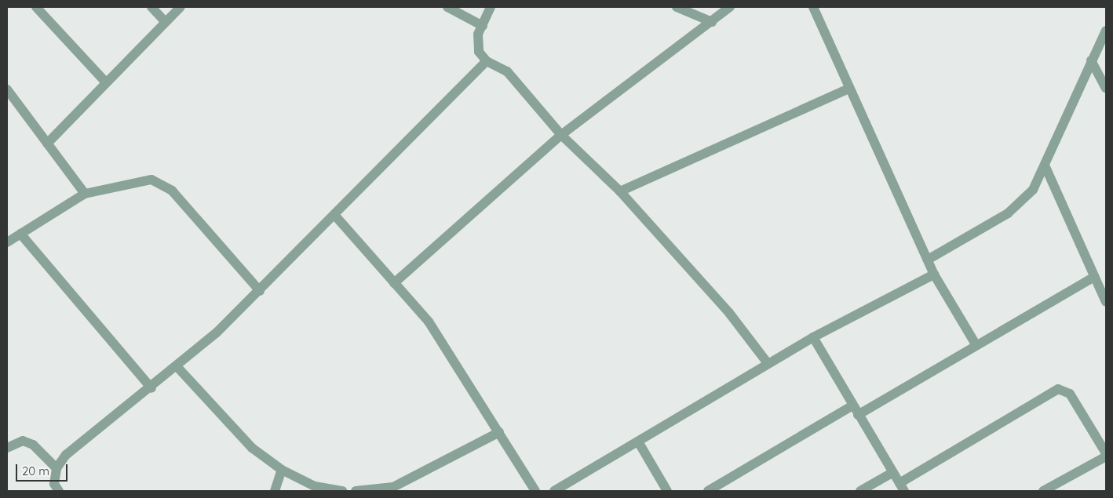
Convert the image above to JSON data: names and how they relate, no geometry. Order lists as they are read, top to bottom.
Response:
{
  "scale_bar": "20 m"
}
